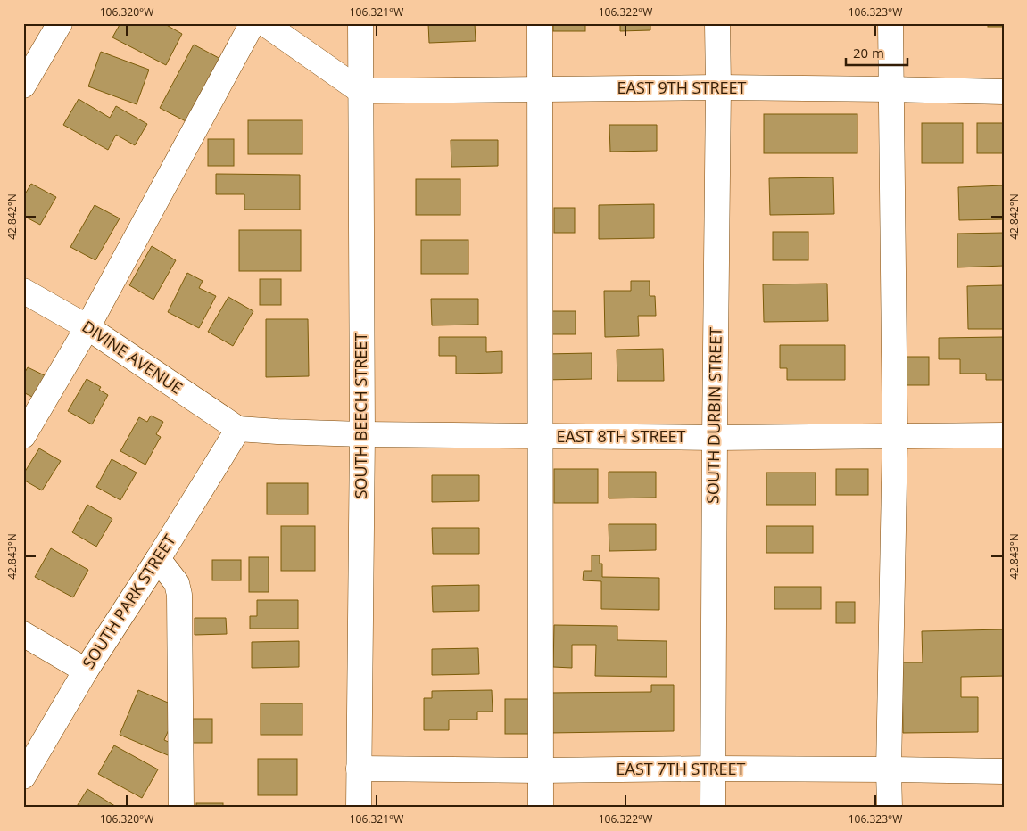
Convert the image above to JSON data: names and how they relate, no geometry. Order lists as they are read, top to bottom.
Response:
{
  "streets": {
    "street": [
      "EAST 9TH STREET",
      "DIVINE AVENUE",
      "SOUTH BEECH STREET",
      "SOUTH DURBIN STREET",
      "EAST 8TH STREET",
      "SOUTH PARK STREET",
      "EAST 7TH STREET"
    ]
  },
  "crossings": [
    ["EAST 9TH STREET", "SOUTH BEECH STREET"],
    ["EAST 9TH STREET", "SOUTH DURBIN STREET"],
    ["DIVINE AVENUE", "EAST 8TH STREET"],
    ["DIVINE AVENUE", "SOUTH PARK STREET"],
    ["SOUTH BEECH STREET", "EAST 8TH STREET"],
    ["SOUTH BEECH STREET", "EAST 7TH STREET"],
    ["SOUTH DURBIN STREET", "EAST 8TH STREET"],
    ["SOUTH DURBIN STREET", "EAST 7TH STREET"],
    ["EAST 8TH STREET", "SOUTH PARK STREET"]
  ],
  "scale_bar": "20 m",
  "coordinates": [
    "106.320°W",
    "106.321°W",
    "106.322°W",
    "106.323°W",
    "42.842°N",
    "42.843°N"
  ]
}
